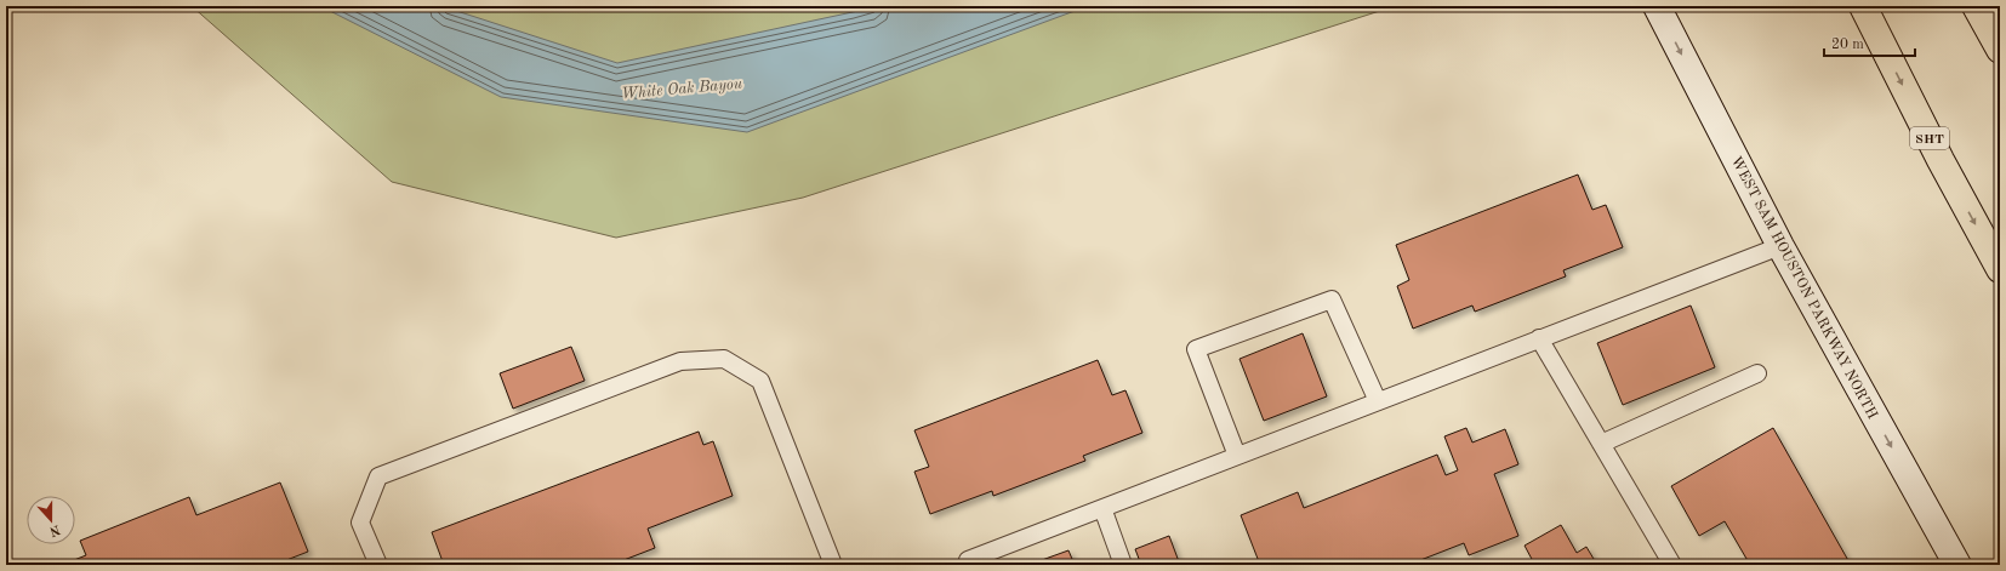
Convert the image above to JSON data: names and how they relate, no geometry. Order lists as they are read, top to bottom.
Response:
{
  "streets": {
    "highway": ["SHT"],
    "main road": ["WEST SAM HOUSTON PARKWAY NORTH"]
  },
  "one_way": ["WEST SAM HOUSTON PARKWAY NORTH"],
  "water": ["White Oak Bayou"],
  "scale_bar": "20 m",
  "north": "bottom"
}
